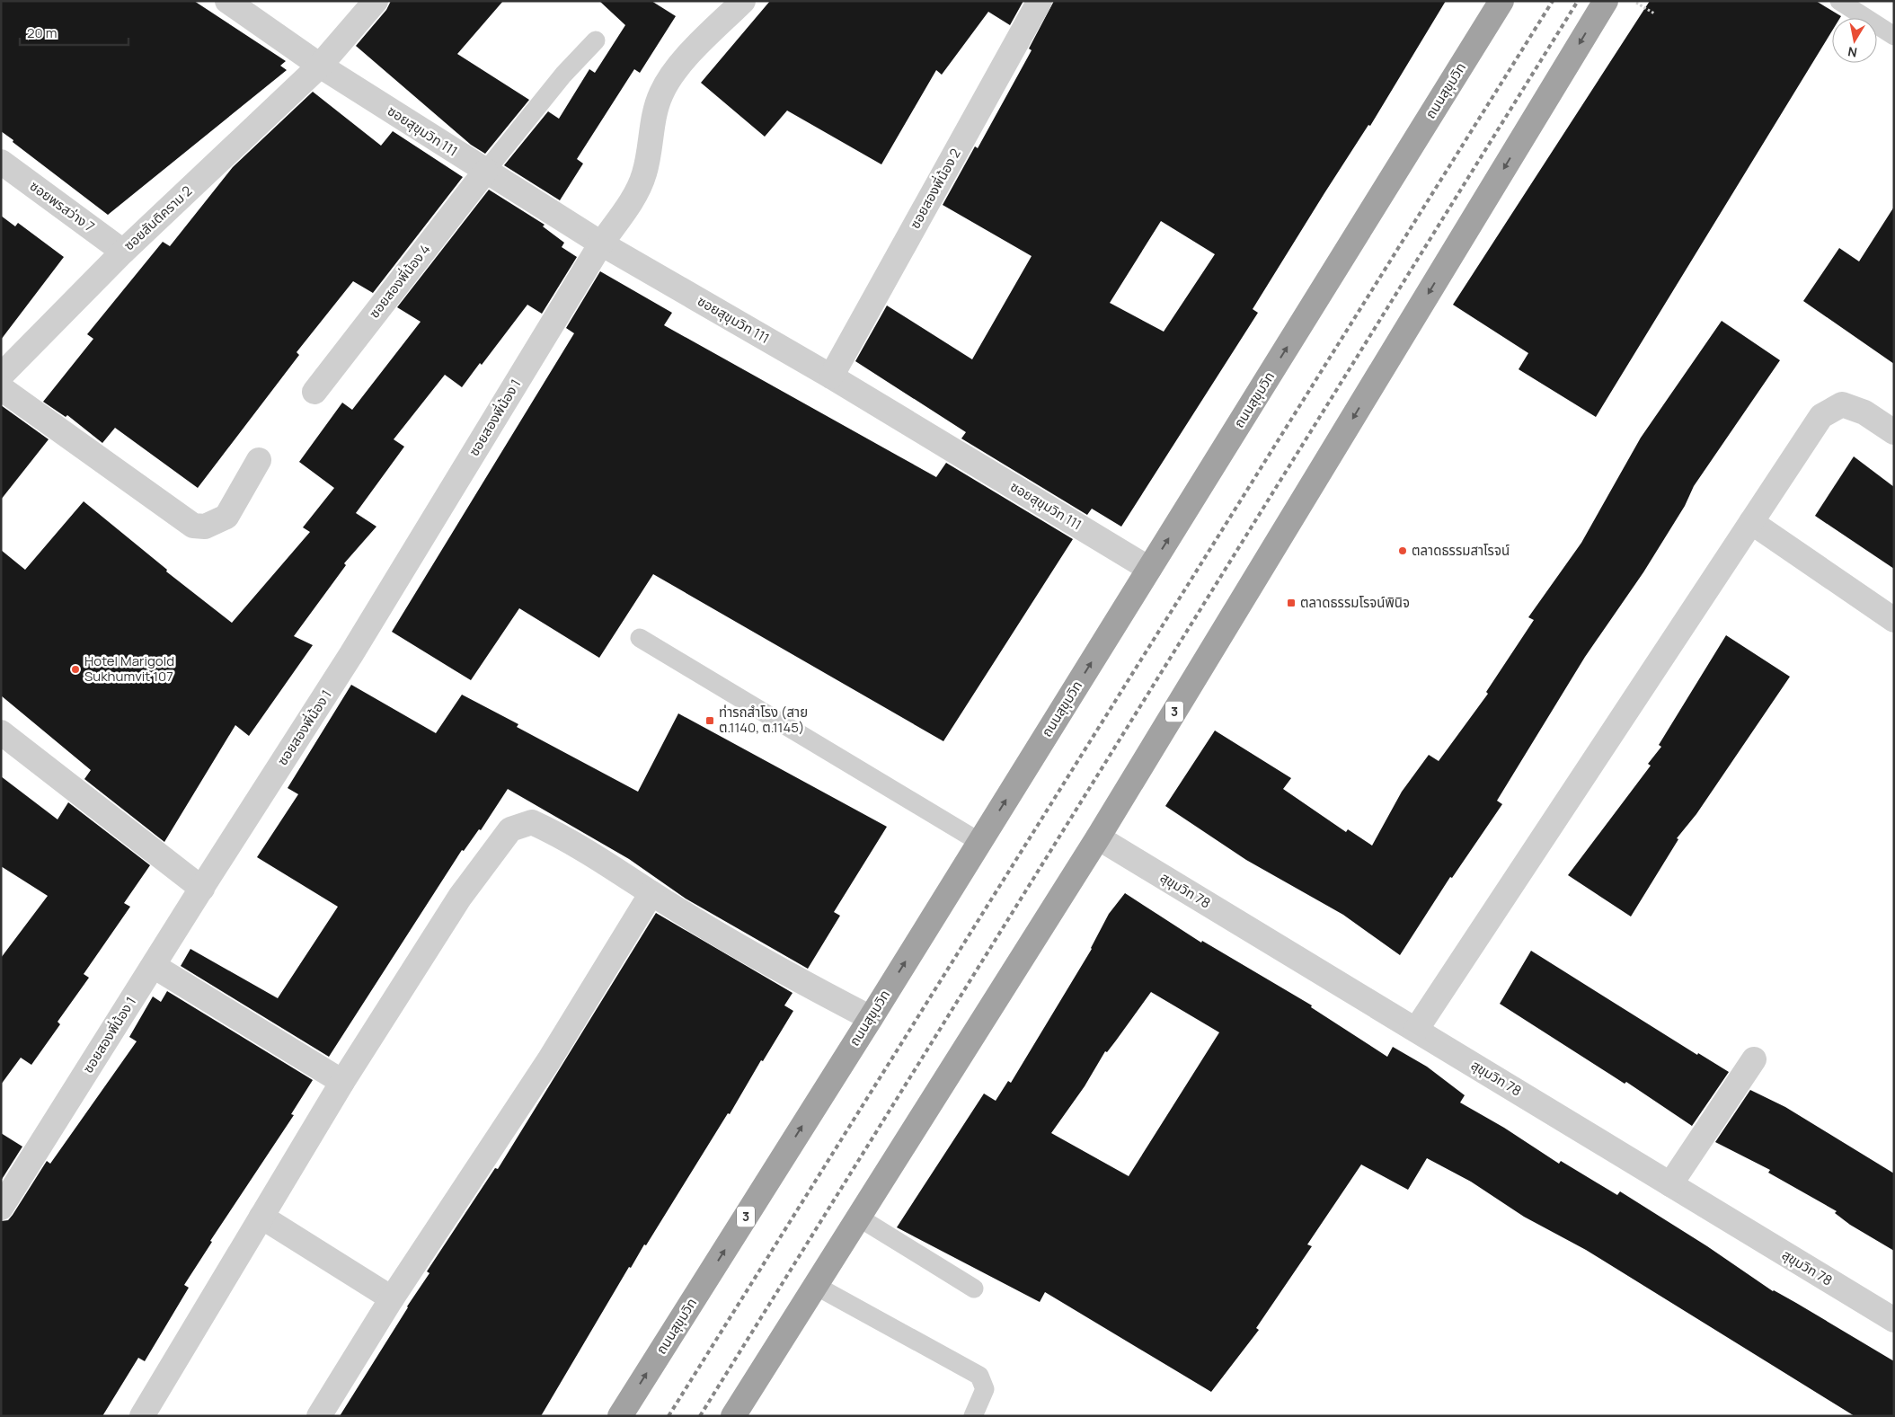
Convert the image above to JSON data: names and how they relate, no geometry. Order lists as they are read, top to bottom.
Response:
{
  "streets": {
    "highway": ["ถนนสุขุมวิท", "3"],
    "street": [
      "ซอยสุขุมวิท 111",
      "ซอยสองพี่น้อง 2",
      "ซอยพรสว่าง 7",
      "ซอยสันติคราม 2",
      "ซอยสองพี่น้อง 4",
      "ซอยสองพี่น้อง 1",
      "สุขุมวิท 78"
    ]
  },
  "crossings": [
    ["ถนนสุขุมวิท", "ซอยสุขุมวิท 111"],
    ["ซอยสุขุมวิท 111", "ซอยสองพี่น้อง 2"],
    ["ซอยสุขุมวิท 111", "ซอยสันติคราม 2"],
    ["ซอยสุขุมวิท 111", "ซอยสองพี่น้อง 4"],
    ["ซอยสุขุมวิท 111", "ซอยสองพี่น้อง 1"],
    ["ซอยพรสว่าง 7", "ซอยสันติคราม 2"],
    ["3", "สุขุมวิท 78"]
  ],
  "places": {
    "other": ["ตลาดธรรมสาโรจน์", "Hotel Marigold Sukhumvit 107"],
    "transit": ["ตลาดธรรมโรจน์พินิจ", "ท่ารถสำโรง (สาย ต.1140, ต.1145)"]
  },
  "scale_bar": "20 m",
  "north": "bottom"
}
